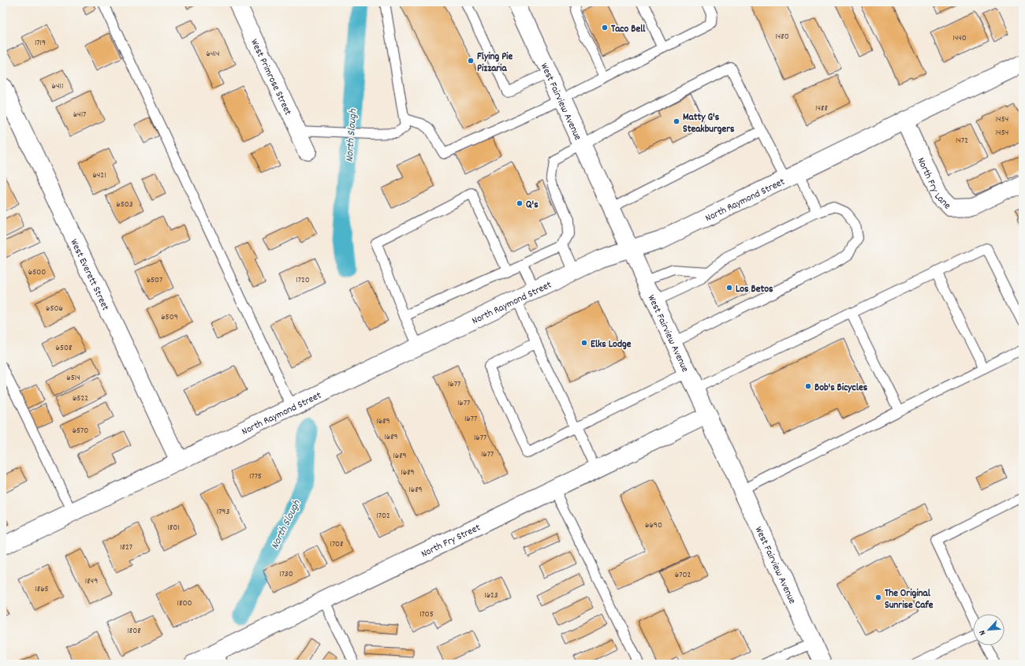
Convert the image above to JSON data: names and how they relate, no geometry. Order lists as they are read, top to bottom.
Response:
{
  "streets": {
    "street": [
      "West Primrose Street",
      "West Fairview Avenue",
      "North Fry Lane",
      "North Raymond Street",
      "West Everett Street",
      "North Fry Street"
    ]
  },
  "crossings": [
    ["West Fairview Avenue", "North Raymond Street"],
    ["West Fairview Avenue", "North Fry Street"],
    ["North Fry Lane", "North Raymond Street"],
    ["North Raymond Street", "West Everett Street"]
  ],
  "water": ["North Slough"],
  "places": [
    "Taco Bell",
    "Flying Pie Pizzaria",
    "Matty G's Steakburgers",
    "Q's",
    "Los Betos",
    "Elks Lodge",
    "Bob's Bicycles",
    "The Original Sunrise Cafe"
  ],
  "house_numbers": [
    "1480",
    "1440",
    "1719",
    "6414",
    "6411",
    "1488",
    "6417",
    "1454",
    "1454",
    "1472",
    "6421",
    "6503",
    "6500",
    "6507",
    "1720",
    "6506",
    "6509",
    "6508",
    "6514",
    "1677",
    "6522",
    "1677",
    "1677",
    "1689",
    "6570",
    "1689",
    "1677",
    "1677",
    "1689",
    "1689",
    "1775",
    "1689",
    "1793",
    "1702",
    "6690",
    "1801",
    "1708",
    "1827",
    "1730",
    "6702",
    "1849",
    "1865",
    "1623",
    "1800",
    "1705",
    "1808"
  ],
  "north": "bottom left"
}
